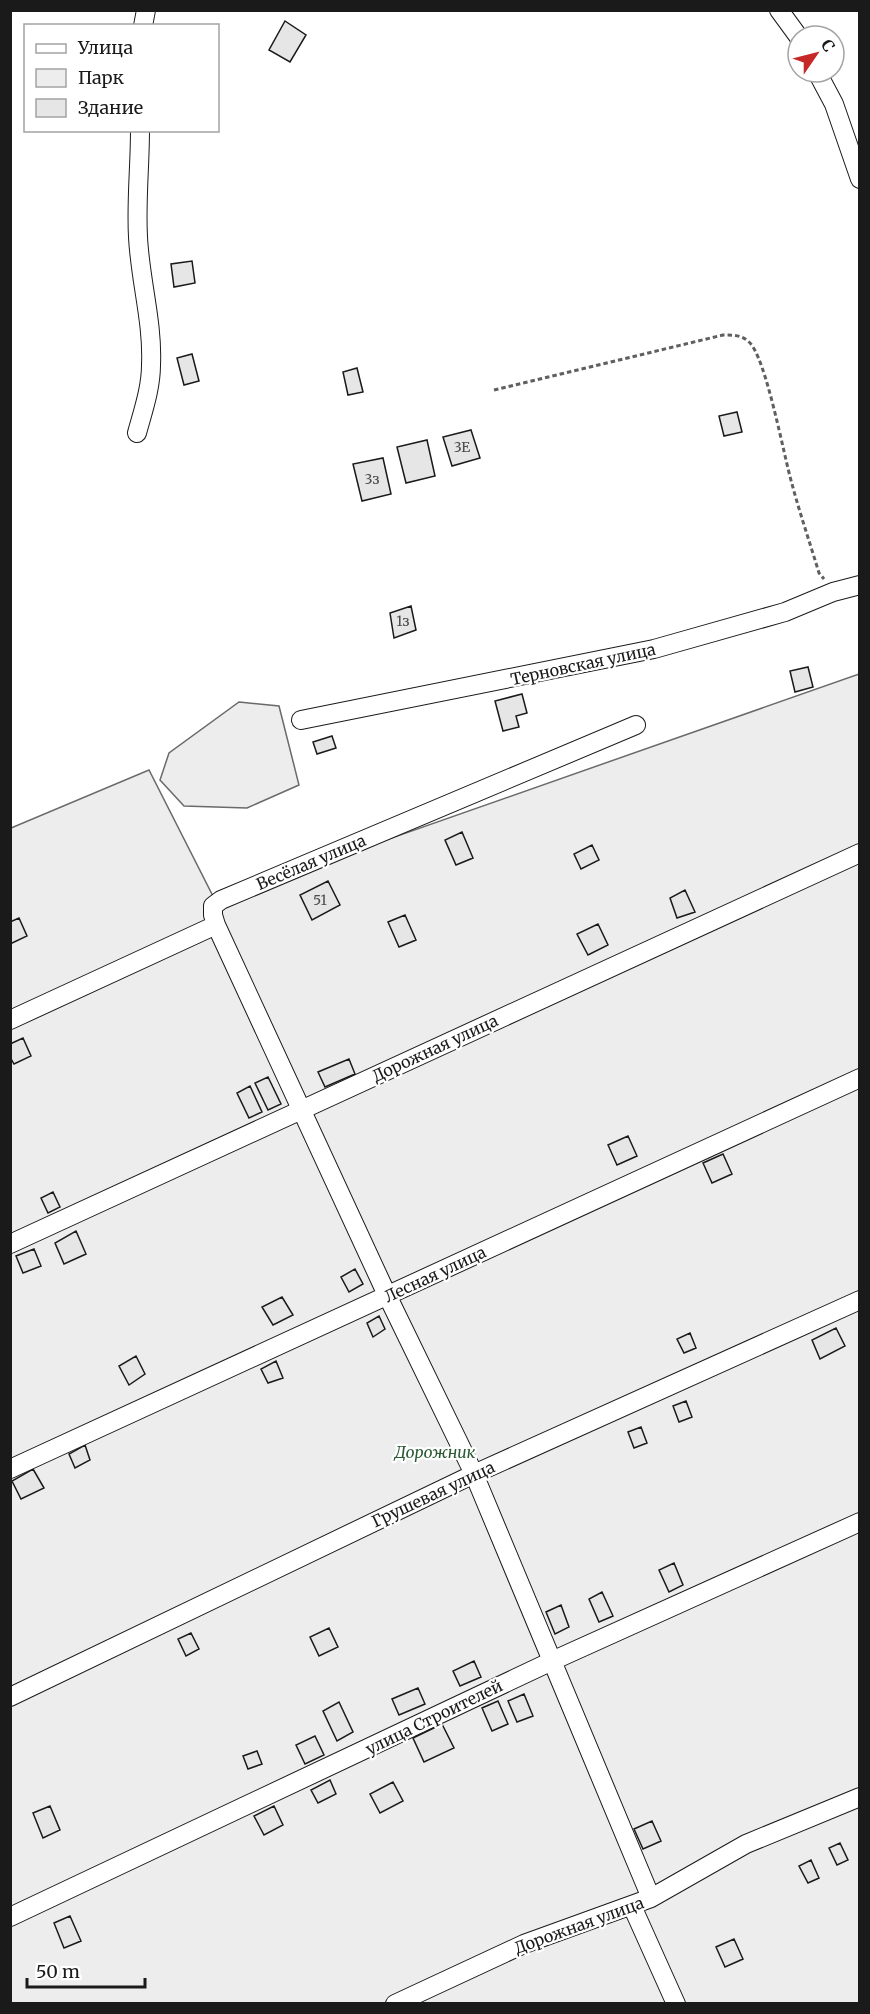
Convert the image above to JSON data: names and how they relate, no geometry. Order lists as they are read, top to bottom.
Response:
{
  "streets": {
    "street": [
      "Терновская улица",
      "Весёлая улица",
      "Дорожная улица",
      "Лесная улица",
      "Грушевая улица",
      "улица Строителей"
    ]
  },
  "parks": ["Дорожник"],
  "house_numbers": [
    "3Е",
    "3з",
    "1з",
    "51"
  ],
  "legend": ["Улица", "Парк", "Здание"],
  "scale_bar": "50 m",
  "north": "top right"
}
